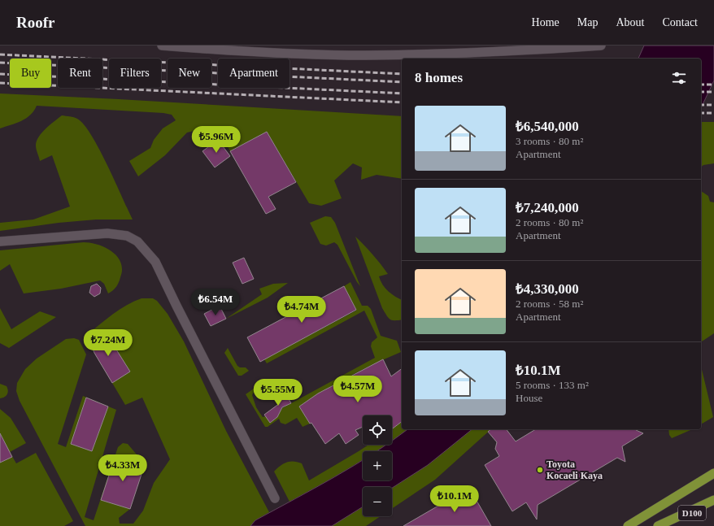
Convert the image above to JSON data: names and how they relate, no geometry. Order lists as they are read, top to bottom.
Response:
{
  "streets": {
    "highway": ["D100"]
  },
  "places": ["Toyota Kocaeli Kaya"],
  "page": {
    "header": "Roofr",
    "nav": [
      "Home",
      "Map",
      "About",
      "Contact"
    ],
    "chip": [
      "Buy",
      "Rent",
      "Filters",
      "New",
      "Apartment"
    ],
    "heading": "8 homes",
    "list": [
      {
        "name": "₺6,540,000",
        "note": "3 rooms · 80 m² · Apartment"
      },
      {
        "name": "₺7,240,000",
        "note": "2 rooms · 80 m² · Apartment"
      },
      {
        "name": "₺4,330,000",
        "note": "2 rooms · 58 m² · Apartment"
      },
      {
        "name": "₺10.1M",
        "note": "5 rooms · 133 m² · House"
      }
    ],
    "price": [
      "₺5.96M",
      "₺6.54M",
      "₺4.74M",
      "₺7.24M",
      "₺4.57M",
      "₺5.55M",
      "₺4.33M",
      "₺10.1M"
    ],
    "map_buttons": ["+", "−"]
  }
}
